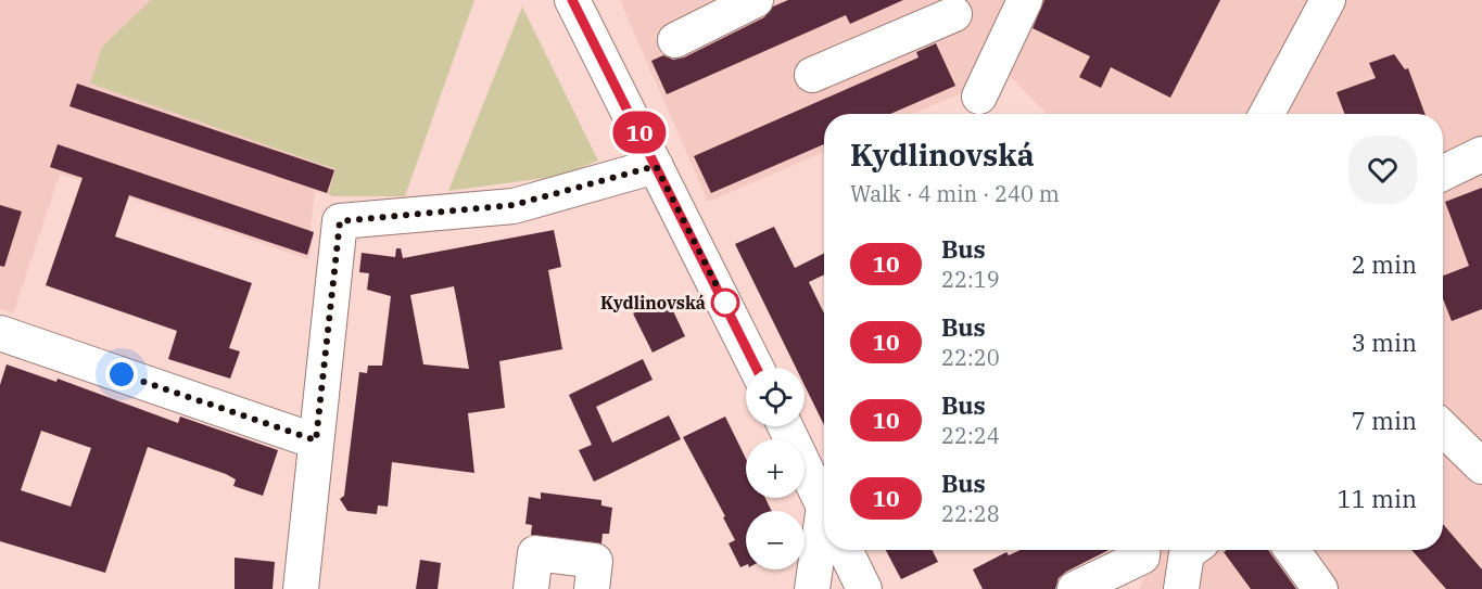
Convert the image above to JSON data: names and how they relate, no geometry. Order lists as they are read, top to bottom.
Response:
{
  "places": ["Kydlinovská"],
  "lines": ["bus line 10"],
  "page": {
    "on_map": "10",
    "heading": ["Kydlinovská", "Walk · 4 min · 240 m"],
    "list": [
      {
        "mark": "10",
        "name": "Bus",
        "note": "22:19",
        "value": "2 min"
      },
      {
        "mark": "10",
        "name": "Bus",
        "note": "22:20",
        "value": "3 min"
      },
      {
        "mark": "10",
        "name": "Bus",
        "note": "22:24",
        "value": "7 min"
      },
      {
        "mark": "10",
        "name": "Bus",
        "note": "22:28",
        "value": "11 min"
      }
    ],
    "map_buttons": ["+", "−"]
  }
}
